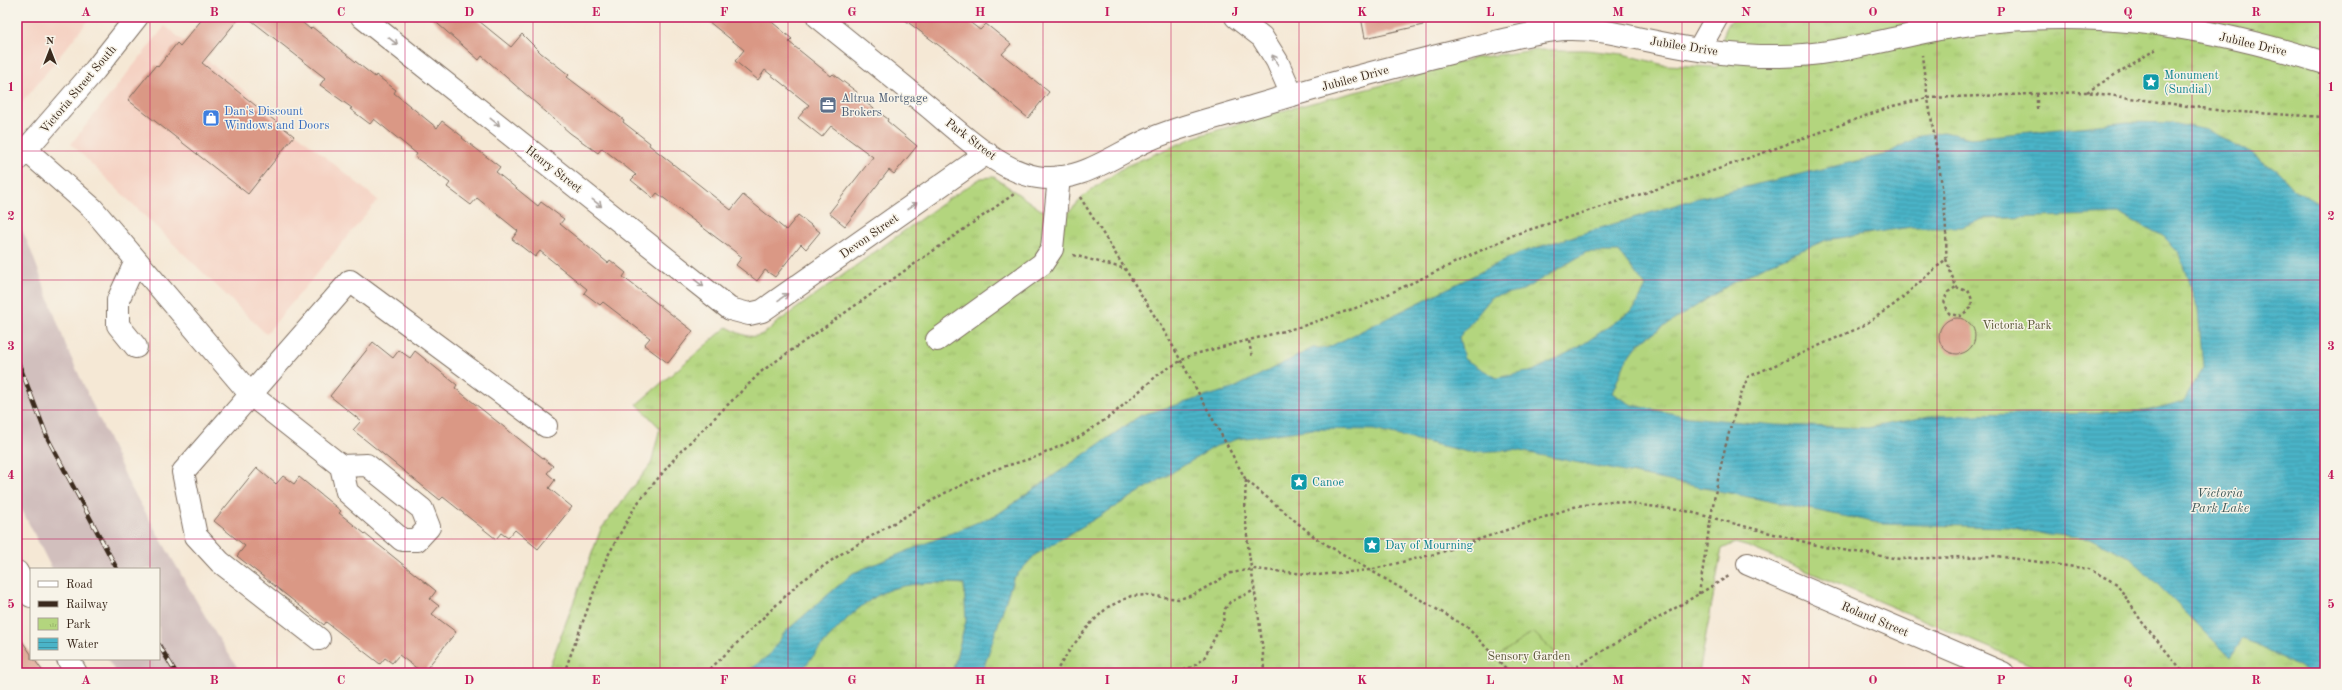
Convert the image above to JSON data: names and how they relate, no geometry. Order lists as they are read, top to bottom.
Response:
{
  "streets": {
    "street": [
      "Jubilee Drive",
      "Victoria Street South",
      "Park Street",
      "Henry Street",
      "Devon Street",
      "Roland Street"
    ]
  },
  "crossings": [
    ["Jubilee Drive", "Park Street"],
    ["Park Street", "Devon Street"],
    ["Henry Street", "Devon Street"]
  ],
  "one_way": ["Henry Street"],
  "water": ["Victoria Park Lake"],
  "parks": ["Victoria Park", "Sensory Garden"],
  "places": {
    "place": ["Monument (Sundial)", "Canoe", "Day of Mourning"],
    "office": ["Altrua Mortgage Brokers"],
    "shop": ["Dan's Discount Windows and Doors"]
  },
  "legend": [
    "Road",
    "Railway",
    "Park",
    "Water"
  ],
  "north": "top",
  "grid": {
    "columns": [
      "A",
      "B",
      "C",
      "D",
      "E",
      "F",
      "G",
      "H",
      "I",
      "J",
      "K",
      "L",
      "M",
      "N",
      "O",
      "P",
      "Q",
      "R"
    ],
    "rows": [
      "1",
      "2",
      "3",
      "4",
      "5"
    ]
  }
}
